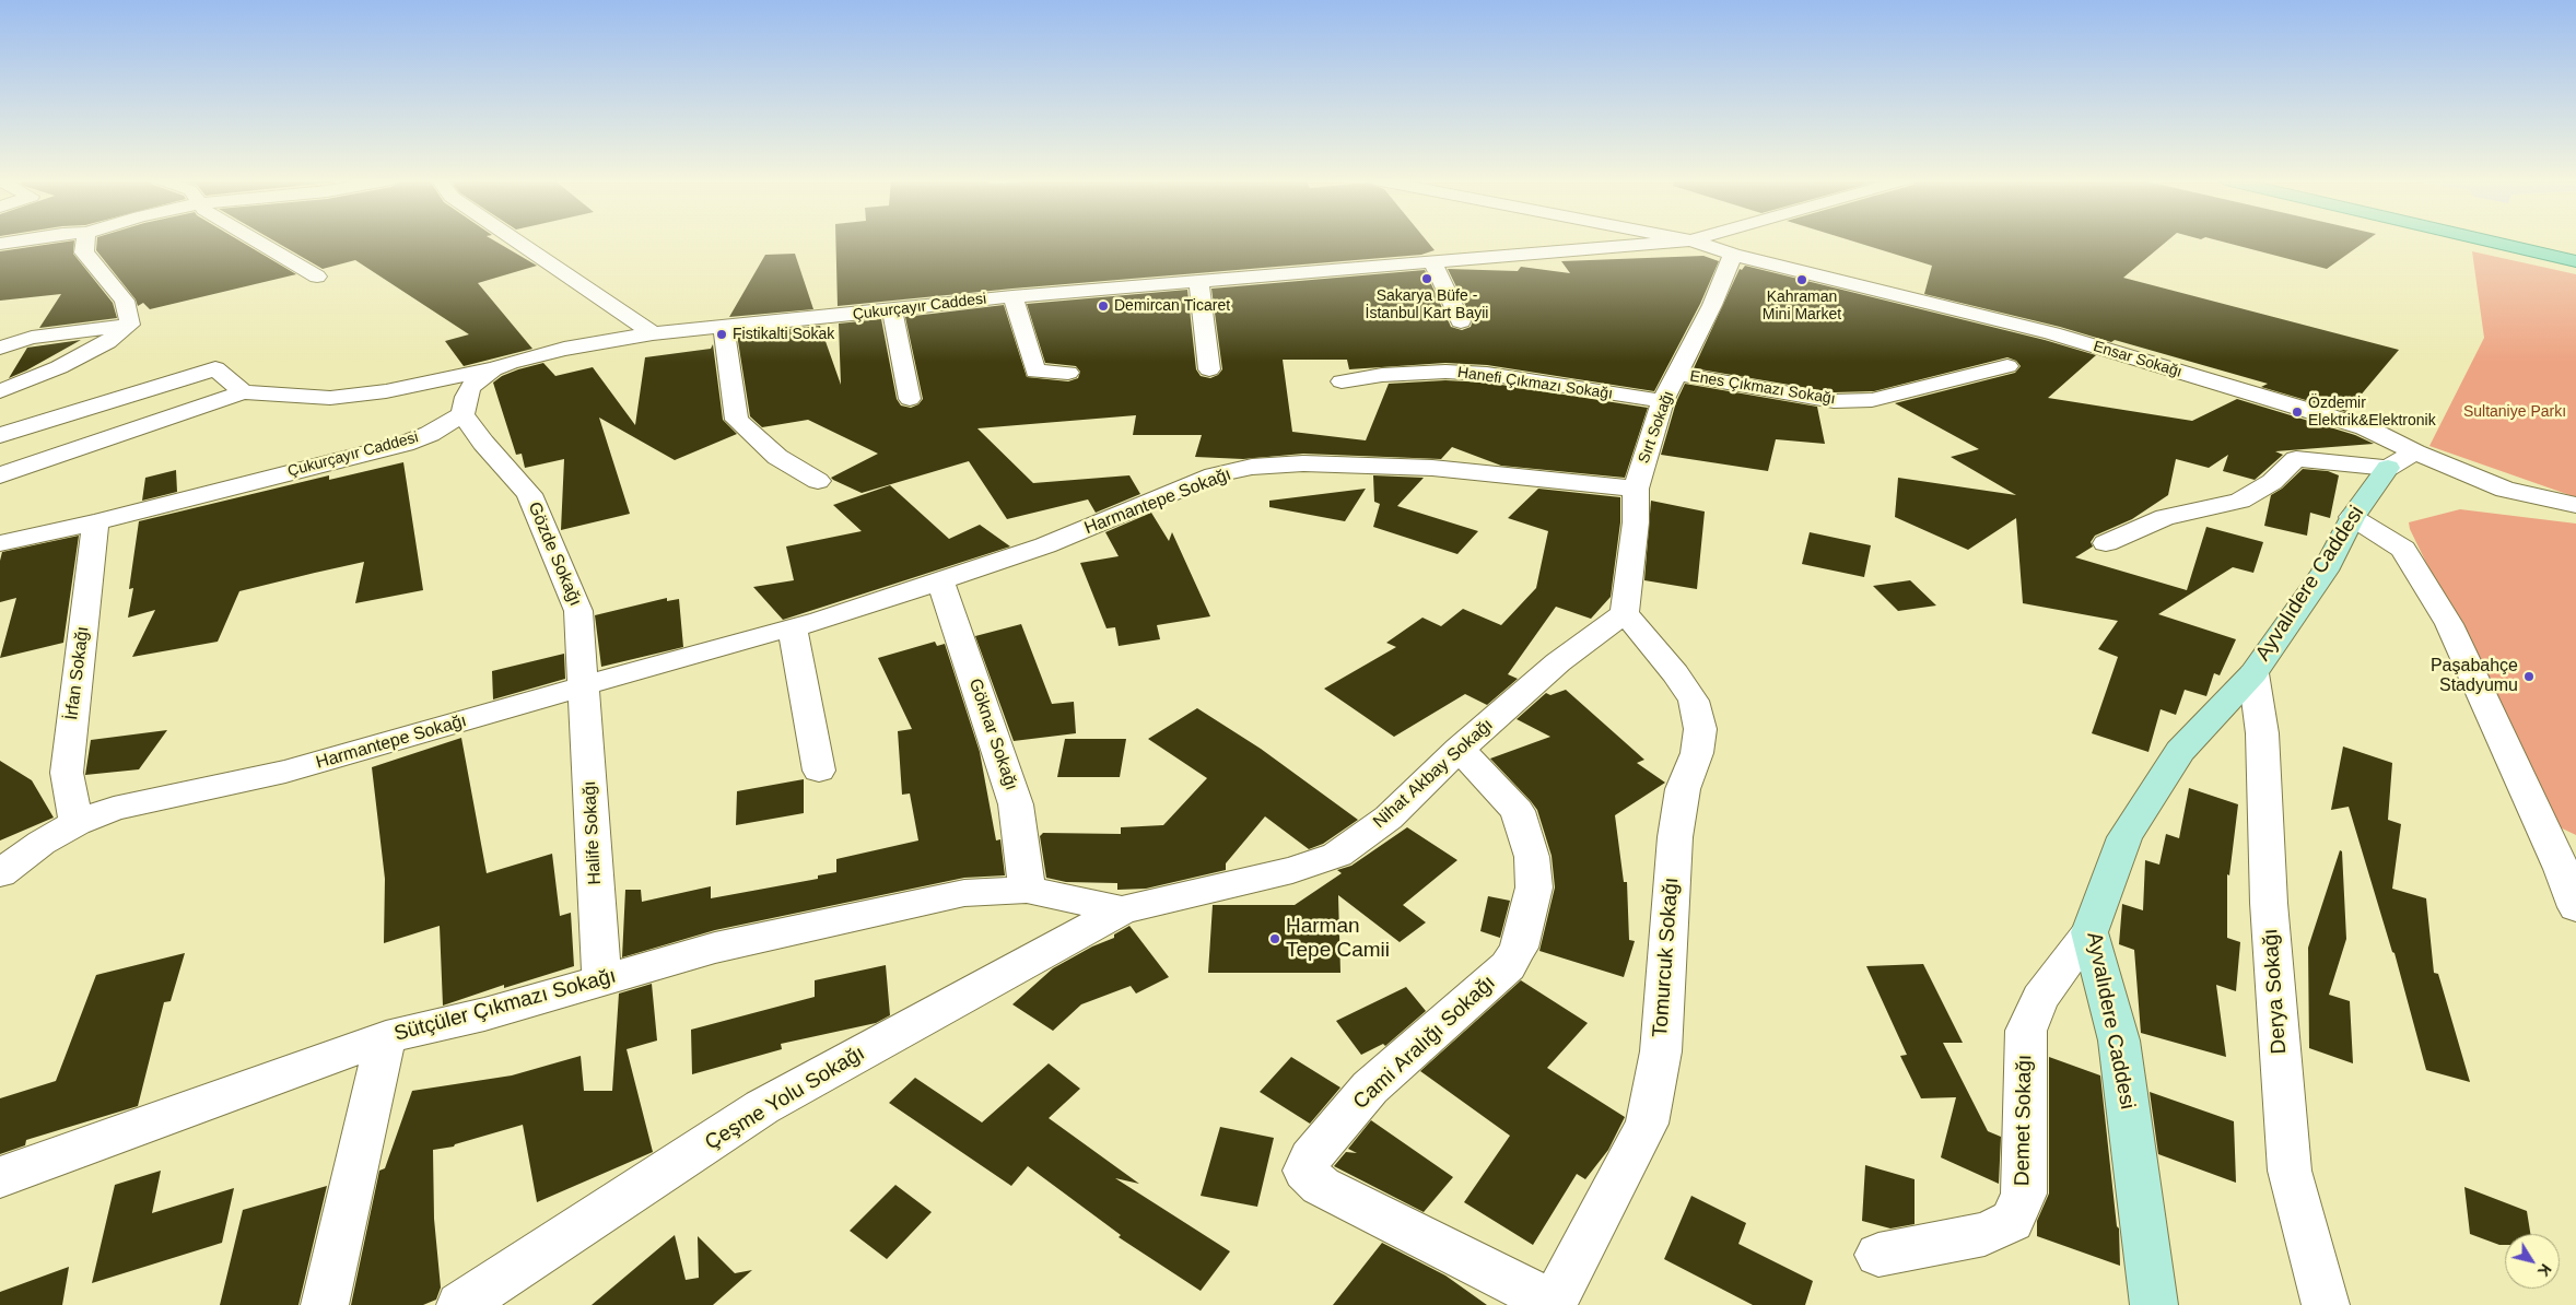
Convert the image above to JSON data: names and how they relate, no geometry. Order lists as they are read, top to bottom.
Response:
{
  "streets": {
    "street": [
      "Çukurçayır Caddesi",
      "Ensar Sokağı",
      "Hanefi Çıkmazı Sokağı",
      "Enes Çıkmazı Sokağı",
      "Sırt Sokağı",
      "Harmantepe Sokağı",
      "Gözde Sokağı",
      "Ayvalıdere Caddesi",
      "İrfan Sokağı",
      "Göknar Sokağı",
      "Nihat Akbay Sokağı",
      "Halife Sokağı",
      "Tomurcuk Sokağı",
      "Derya Sokağı",
      "Sütçüler Çıkmazı Sokağı",
      "Cami Aralığı Sokağı",
      "Çeşme Yolu Sokağı",
      "Demet Sokağı"
    ]
  },
  "crossings": [
    ["Çukurçayır Caddesi", "Ensar Sokağı"],
    ["Çukurçayır Caddesi", "Gözde Sokağı"],
    ["Çukurçayır Caddesi", "İrfan Sokağı"],
    ["Ensar Sokağı", "Sırt Sokağı"],
    ["Ensar Sokağı", "Ayvalıdere Caddesi"],
    ["Hanefi Çıkmazı Sokağı", "Sırt Sokağı"],
    ["Enes Çıkmazı Sokağı", "Sırt Sokağı"],
    ["Sırt Sokağı", "Harmantepe Sokağı"],
    ["Sırt Sokağı", "Nihat Akbay Sokağı"],
    ["Sırt Sokağı", "Tomurcuk Sokağı"],
    ["Harmantepe Sokağı", "Gözde Sokağı"],
    ["Harmantepe Sokağı", "İrfan Sokağı"],
    ["Harmantepe Sokağı", "Göknar Sokağı"],
    ["Harmantepe Sokağı", "Halife Sokağı"],
    ["Gözde Sokağı", "Halife Sokağı"],
    ["Ayvalıdere Caddesi", "Derya Sokağı"],
    ["Ayvalıdere Caddesi", "Demet Sokağı"],
    ["Göknar Sokağı", "Nihat Akbay Sokağı"],
    ["Göknar Sokağı", "Sütçüler Çıkmazı Sokağı"],
    ["Nihat Akbay Sokağı", "Tomurcuk Sokağı"],
    ["Nihat Akbay Sokağı", "Sütçüler Çıkmazı Sokağı"],
    ["Nihat Akbay Sokağı", "Cami Aralığı Sokağı"],
    ["Nihat Akbay Sokağı", "Çeşme Yolu Sokağı"],
    ["Halife Sokağı", "Sütçüler Çıkmazı Sokağı"],
    ["Tomurcuk Sokağı", "Cami Aralığı Sokağı"]
  ],
  "parks": ["Sultaniye Parkı"],
  "places": [
    "Sakarya Büfe - İstanbul Kart Bayii",
    "Kahraman Mini Market",
    "Demircan Ticaret",
    "Fistikalti Sokak",
    "Özdemir Elektrik&Elektronik",
    "Paşabahçe Stadyumu",
    "Harman Tepe Camii"
  ],
  "north": "bottom right"
}
